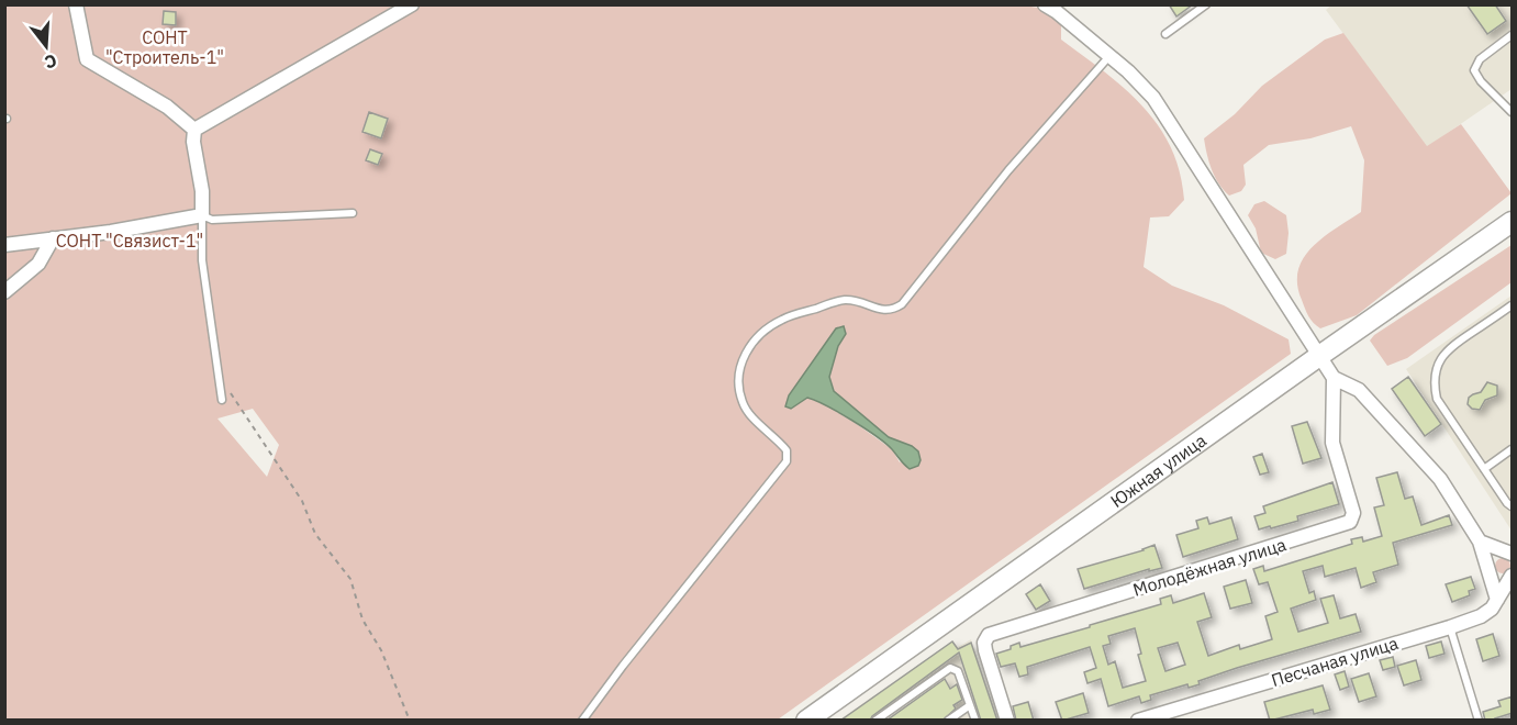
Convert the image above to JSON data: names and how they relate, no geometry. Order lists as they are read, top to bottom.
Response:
{
  "streets": {
    "main road": ["Южная улица"],
    "street": ["Молодёжная улица", "Песчаная улица"]
  },
  "parks": ["СОНТ \"Строитель-1\"", "СОНТ \"Связист-1\""],
  "north": "bottom"
}
